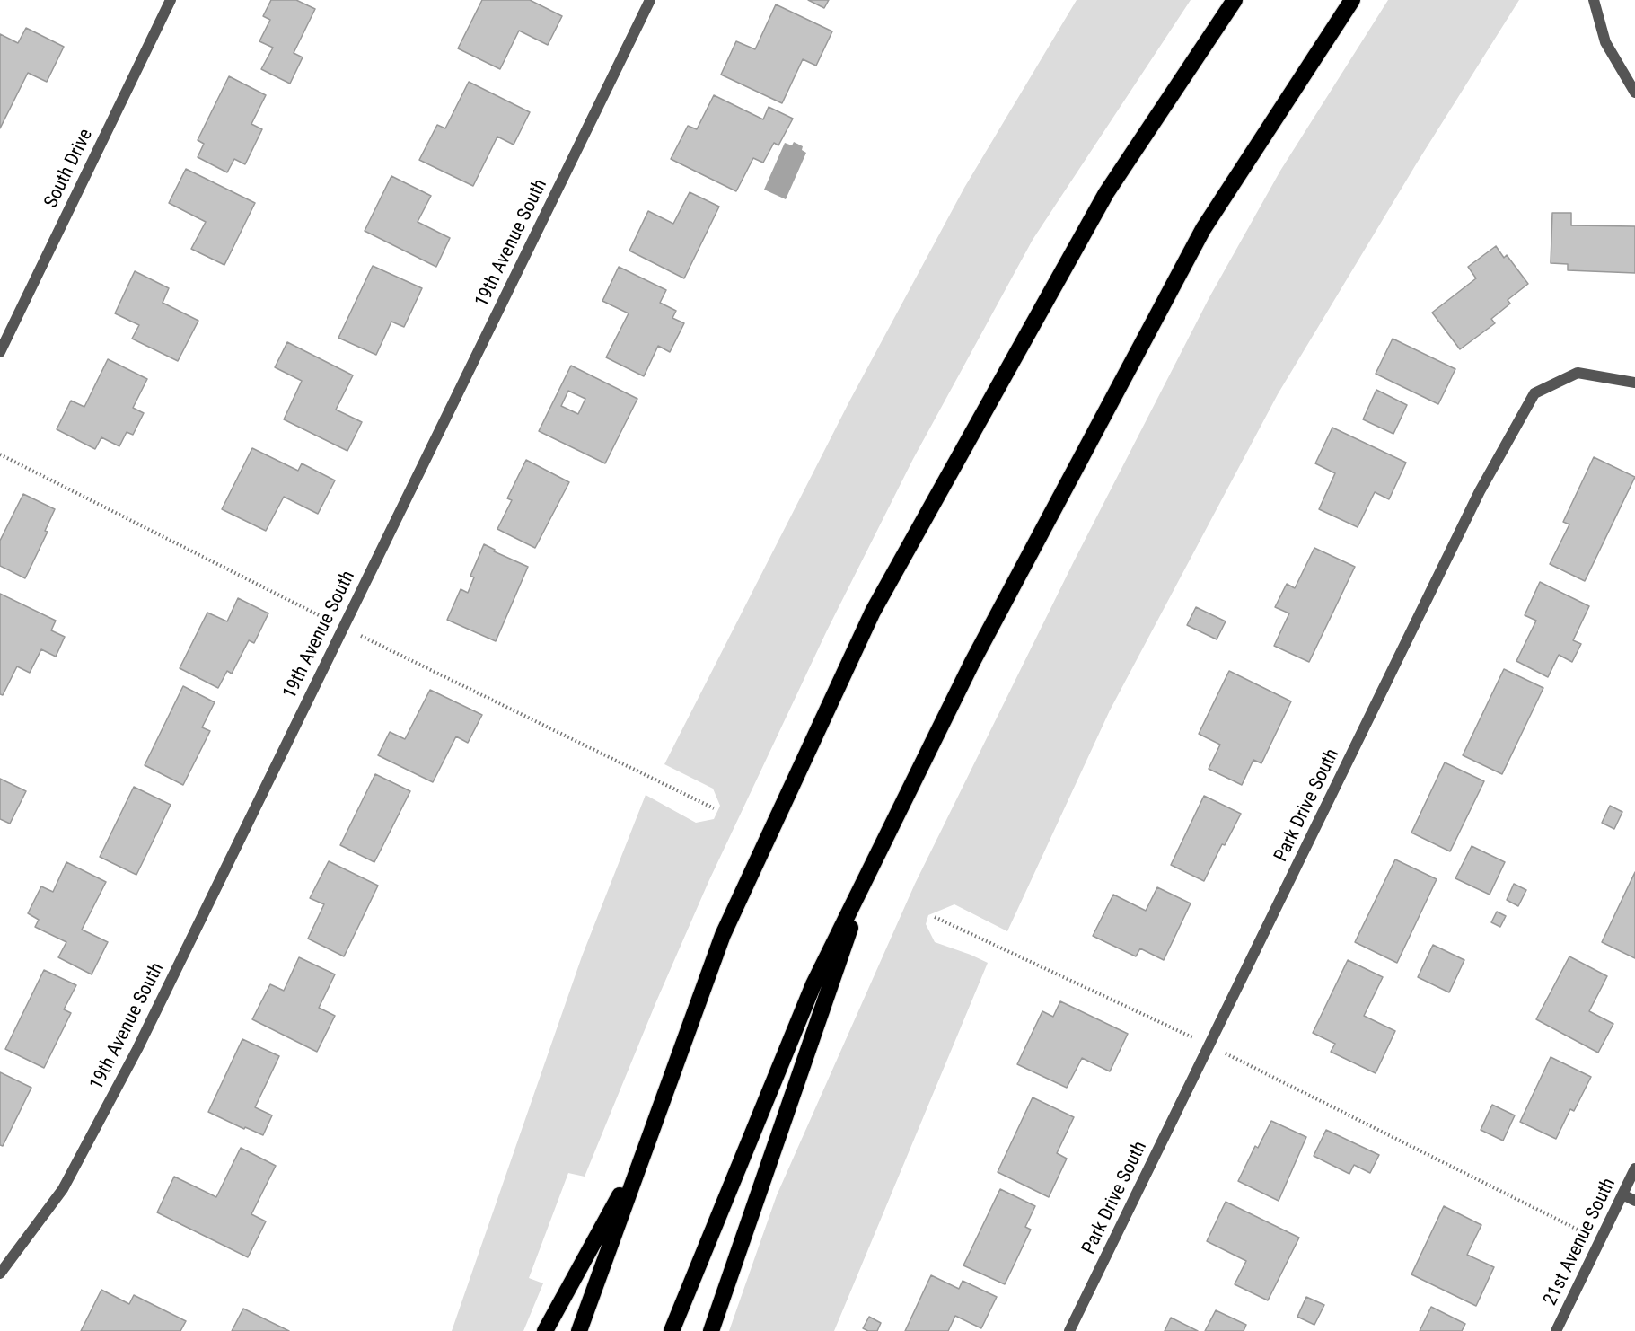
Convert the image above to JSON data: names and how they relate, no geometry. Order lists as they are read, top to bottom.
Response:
{
  "streets": {
    "street": [
      "South Drive",
      "19th Avenue South",
      "Park Drive South",
      "21st Avenue South"
    ]
  }
}
